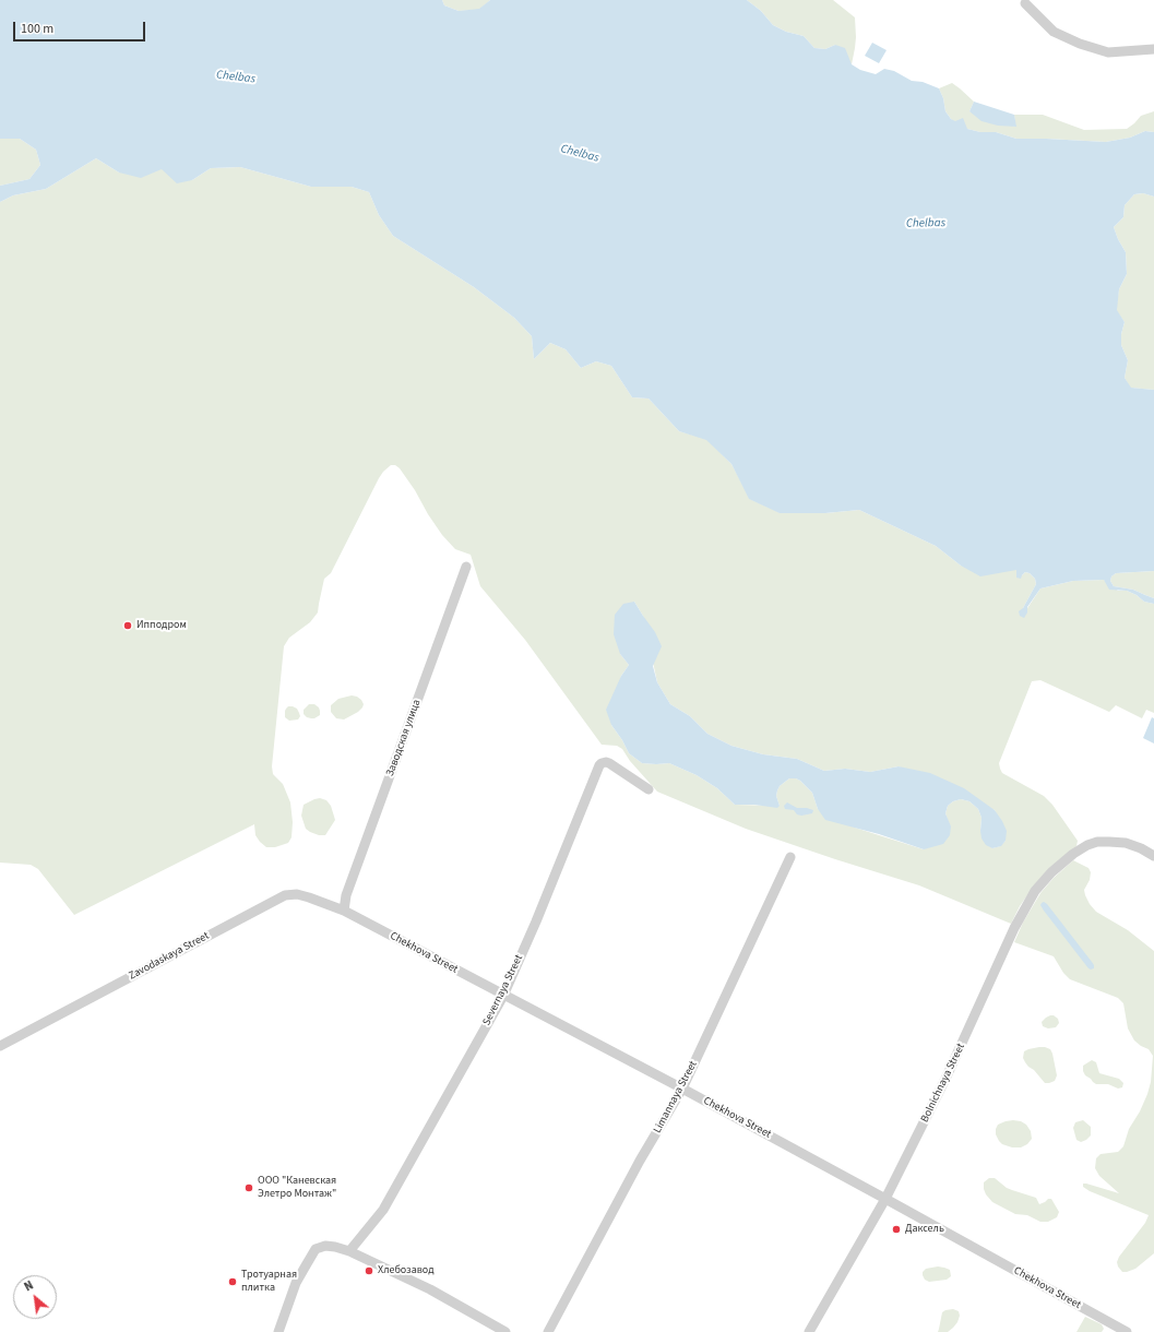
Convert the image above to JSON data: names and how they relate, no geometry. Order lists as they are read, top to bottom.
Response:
{
  "streets": {
    "street": [
      "Заводская улица",
      "Chekhova Street",
      "Zavodaskaya Street",
      "Severnaya Street",
      "Bolnichnaya Street",
      "Limannaya Street"
    ]
  },
  "crossings": [
    ["Заводская улица", "Chekhova Street"],
    ["Заводская улица", "Zavodaskaya Street"],
    ["Chekhova Street", "Zavodaskaya Street"],
    ["Chekhova Street", "Severnaya Street"],
    ["Chekhova Street", "Bolnichnaya Street"],
    ["Chekhova Street", "Limannaya Street"]
  ],
  "water": ["Chelbas"],
  "places": [
    "Ипподром",
    "ООО \"Каневская Элетро Монтаж\"",
    "Даксель",
    "Хлебозавод",
    "Тротуарная плитка"
  ],
  "scale_bar": "100 m",
  "north": "top left"
}
